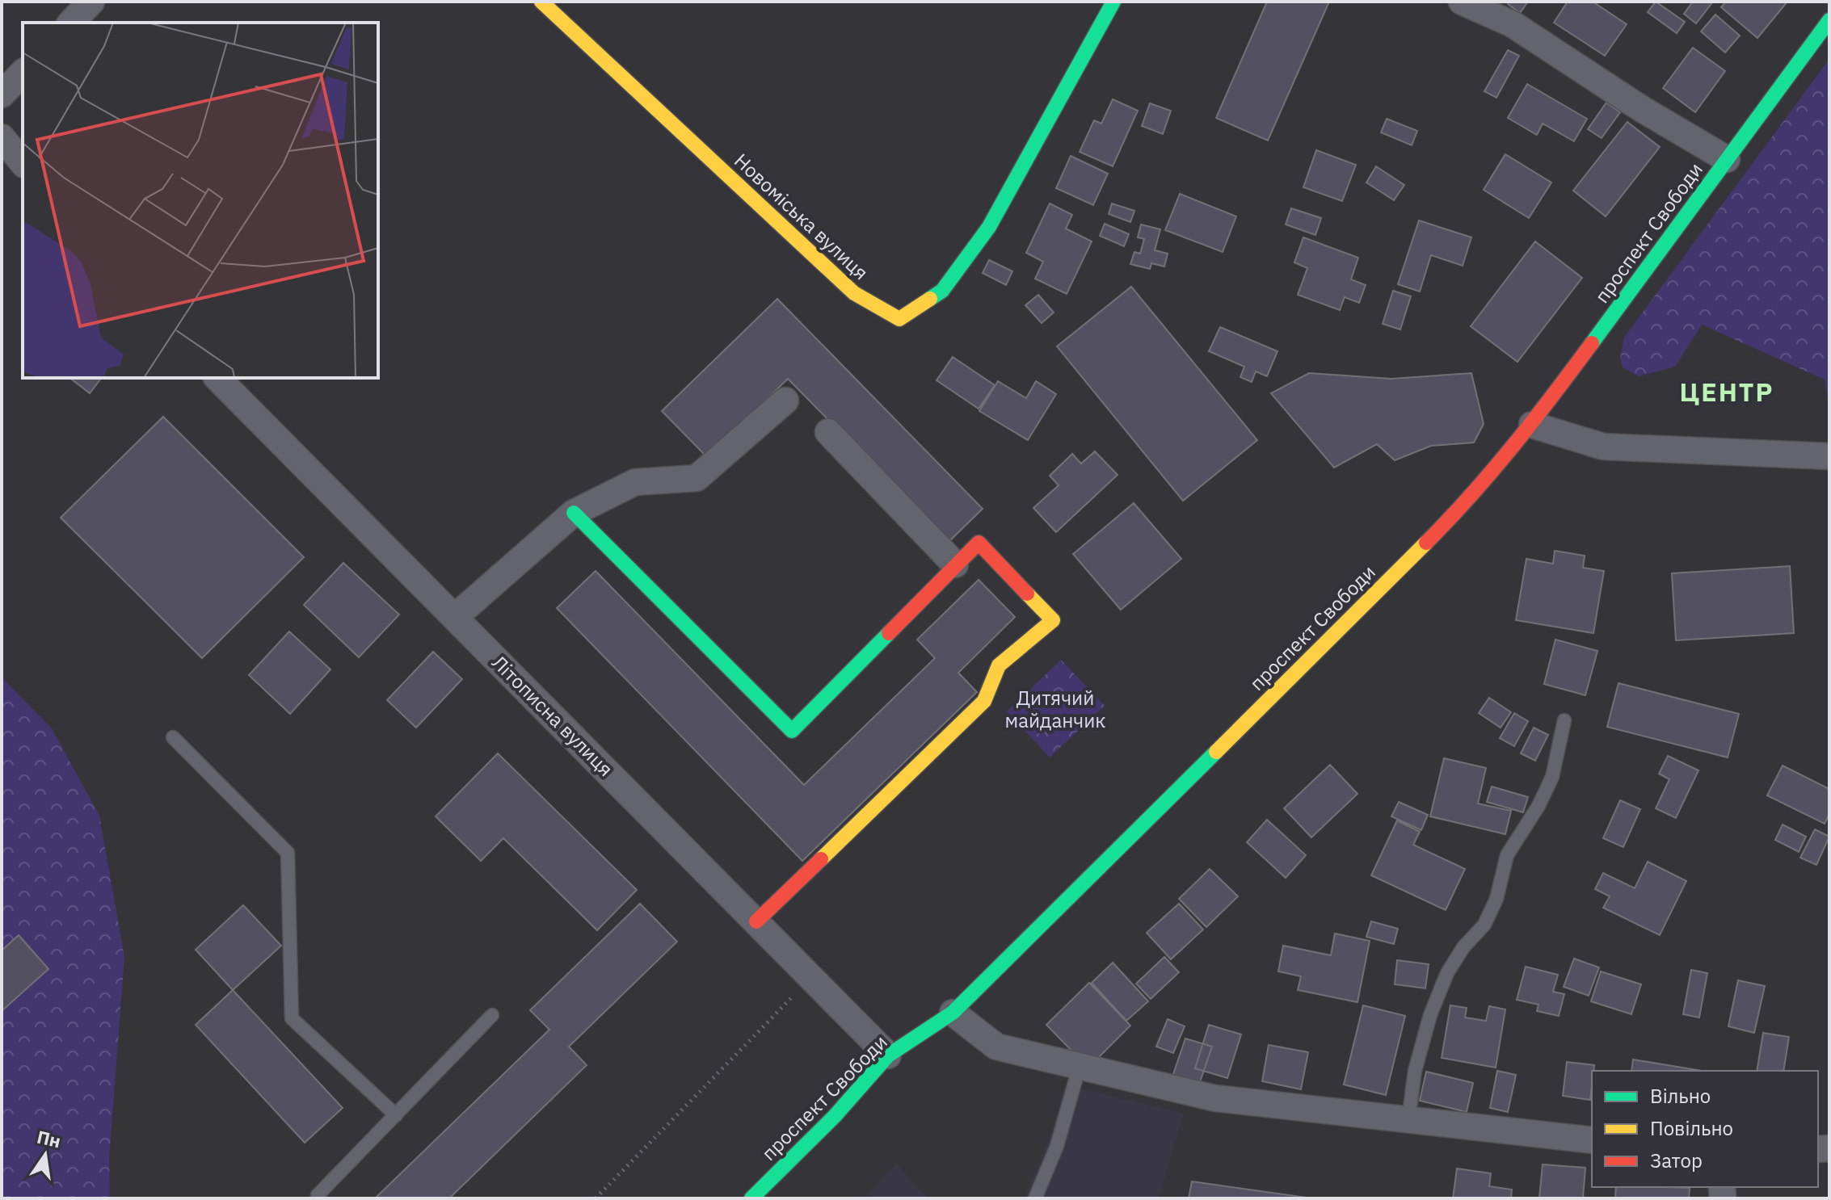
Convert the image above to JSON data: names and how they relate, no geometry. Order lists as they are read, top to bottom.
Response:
{
  "streets": {
    "street": ["Новоміська вулиця", "проспект Свободи", "Літописна вулиця"]
  },
  "crossings": [
    ["проспект Свободи", "Літописна вулиця"]
  ],
  "districts": ["ЦЕНТР"],
  "parks": ["Дитячий майданчик"],
  "legend": ["Вільно", "Повільно", "Затор"],
  "north": "top"
}
